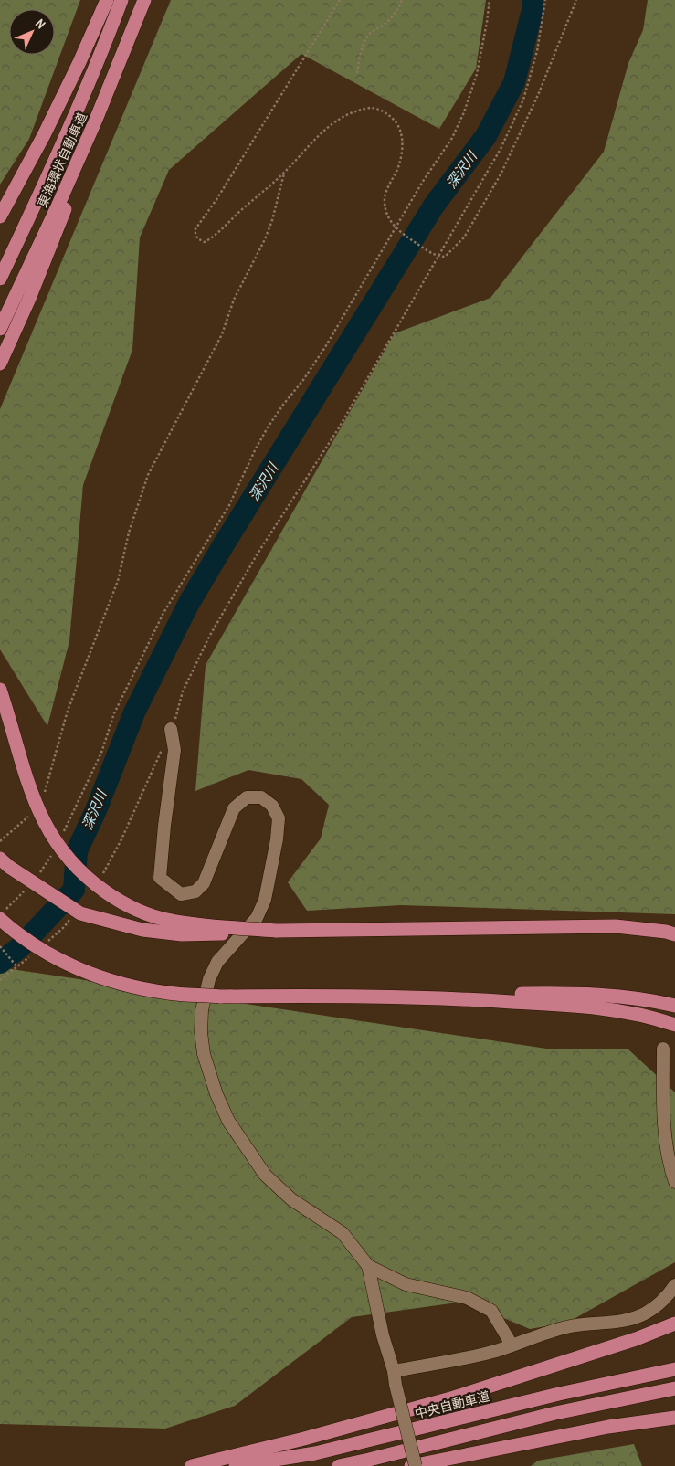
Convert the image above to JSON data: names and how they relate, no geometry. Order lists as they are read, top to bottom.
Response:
{
  "streets": {
    "highway": ["東海環状自動車道", "中央自動車道"]
  },
  "water": ["深沢川"],
  "north": "top right"
}
